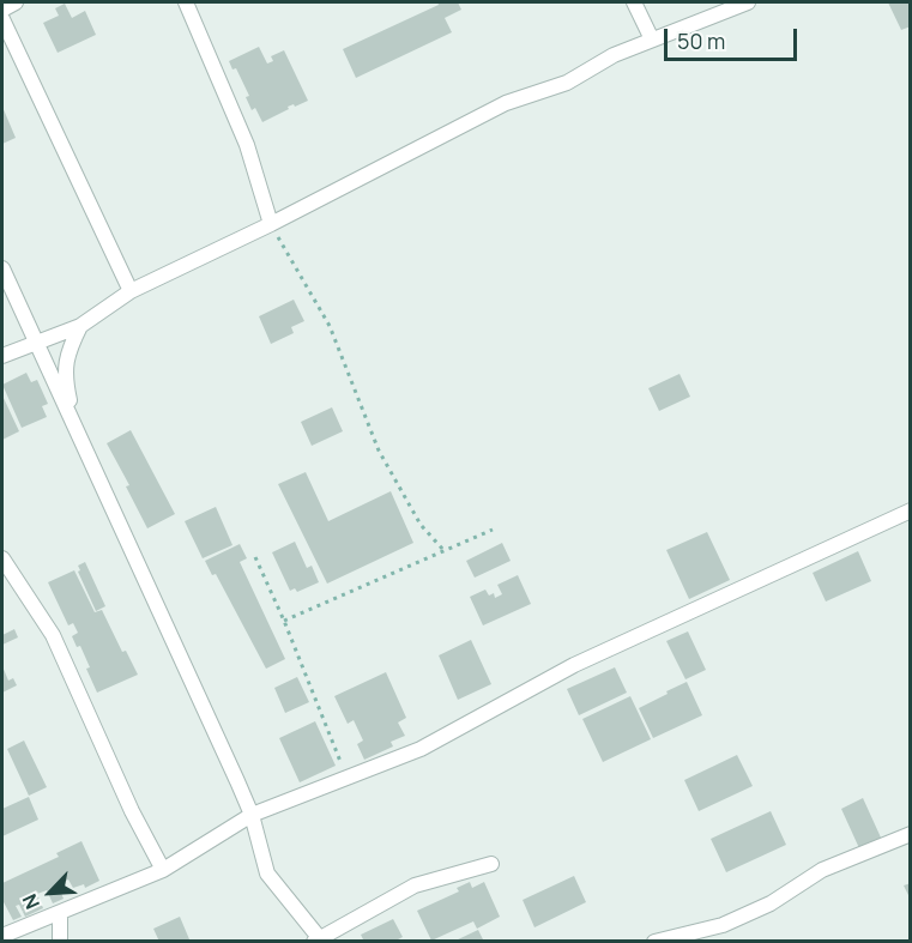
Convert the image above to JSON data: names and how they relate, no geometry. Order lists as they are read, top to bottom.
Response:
{
  "scale_bar": "50 m",
  "north": "bottom left"
}
